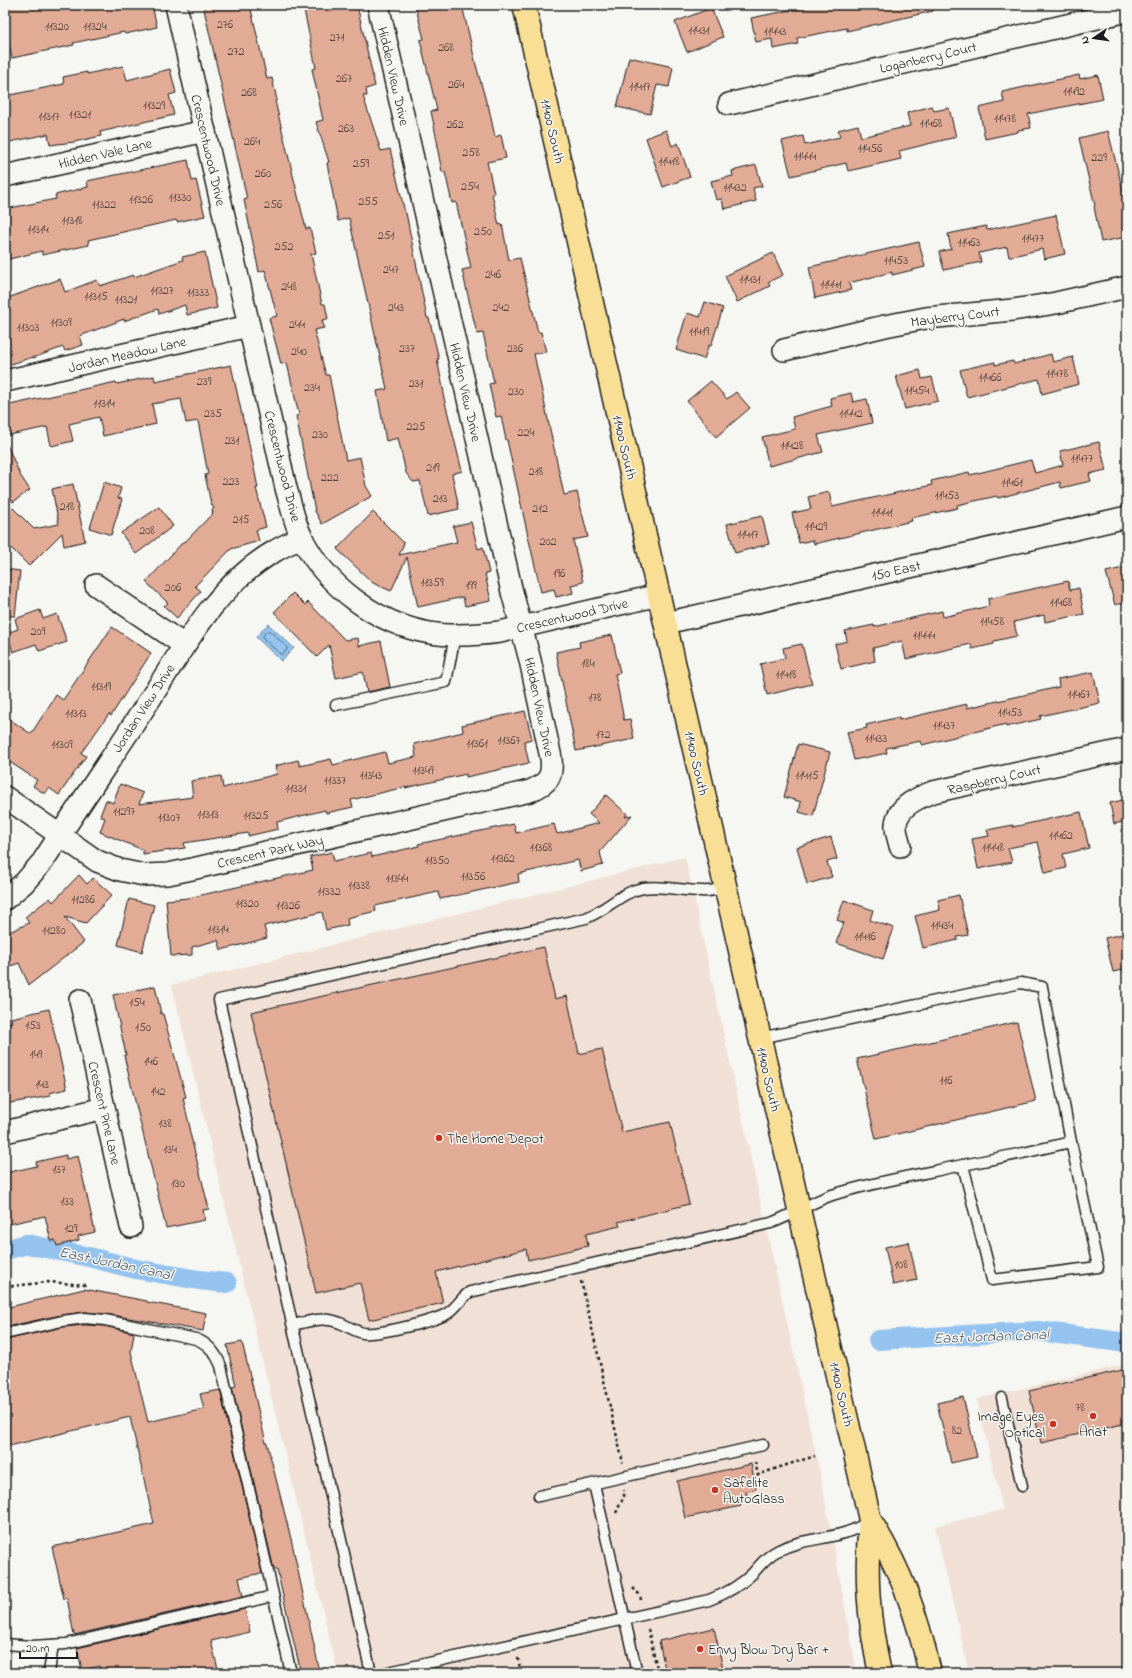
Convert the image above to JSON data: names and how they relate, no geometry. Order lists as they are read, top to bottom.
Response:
{
  "streets": {
    "main road": ["11400 South"],
    "street": [
      "Loganberry Court",
      "Hidden View Drive",
      "Crescentwood Drive",
      "Hidden Vale Lane",
      "Mayberry Court",
      "Jordan Meadow Lane",
      "150 East",
      "Jordan View Drive",
      "Raspberry Court",
      "Crescent Park Way",
      "Crescent Pine Lane"
    ]
  },
  "crossings": [
    ["Hidden View Drive", "Crescentwood Drive"],
    ["Hidden View Drive", "Crescent Park Way"],
    ["11400 South", "Crescentwood Drive"],
    ["11400 South", "150 East"],
    ["Crescentwood Drive", "Hidden Vale Lane"],
    ["Crescentwood Drive", "Jordan Meadow Lane"],
    ["Crescentwood Drive", "Jordan View Drive"],
    ["Jordan View Drive", "Crescent Park Way"]
  ],
  "water": ["East Jordan Canal"],
  "places": [
    "The Home Depot",
    "Ariat",
    "Image Eyes Optical",
    "Safelite AutoGlass",
    "Envy Blow Dry Bar +"
  ],
  "house_numbers": [
    "276",
    "11320",
    "11324",
    "11431",
    "11443",
    "271",
    "268",
    "272",
    "267",
    "264",
    "11417",
    "11492",
    "268",
    "11329",
    "11321",
    "11317",
    "11478",
    "11468",
    "262",
    "263",
    "264",
    "11456",
    "258",
    "11444",
    "229",
    "11418",
    "259",
    "260",
    "254",
    "11432",
    "11330",
    "11326",
    "255",
    "11322",
    "256",
    "11318",
    "11314",
    "250",
    "251",
    "11477",
    "11463",
    "252",
    "11453",
    "247",
    "246",
    "11431",
    "11441",
    "248",
    "11327",
    "11333",
    "11315",
    "11321",
    "243",
    "242",
    "11309",
    "244",
    "11303",
    "11419",
    "237",
    "236",
    "240",
    "11478",
    "11466",
    "239",
    "231",
    "234",
    "11454",
    "230",
    "11314",
    "235",
    "11442",
    "225",
    "224",
    "230",
    "231",
    "11428",
    "11477",
    "219",
    "218",
    "222",
    "223",
    "11461",
    "11453",
    "213",
    "218",
    "212",
    "11441",
    "215",
    "11429",
    "208",
    "11417",
    "202",
    "196",
    "11359",
    "199",
    "206",
    "11468",
    "11458",
    "209",
    "11444",
    "184",
    "11418",
    "11319",
    "11467",
    "178",
    "11453",
    "11313",
    "11437",
    "172",
    "11433",
    "11367",
    "11361",
    "11309",
    "11349",
    "11343",
    "11415",
    "11337",
    "11331",
    "11297",
    "11313",
    "11325",
    "11307",
    "11462",
    "11368",
    "11448",
    "11362",
    "11350",
    "11356",
    "11344",
    "11338",
    "11332",
    "11286",
    "11320",
    "11326",
    "11434",
    "11314",
    "11280",
    "11416",
    "154",
    "153",
    "150",
    "149",
    "146",
    "116",
    "143",
    "142",
    "138",
    "134",
    "137",
    "130",
    "133",
    "129",
    "108",
    "78",
    "82"
  ],
  "scale_bar": "20 m",
  "north": "left"
}
